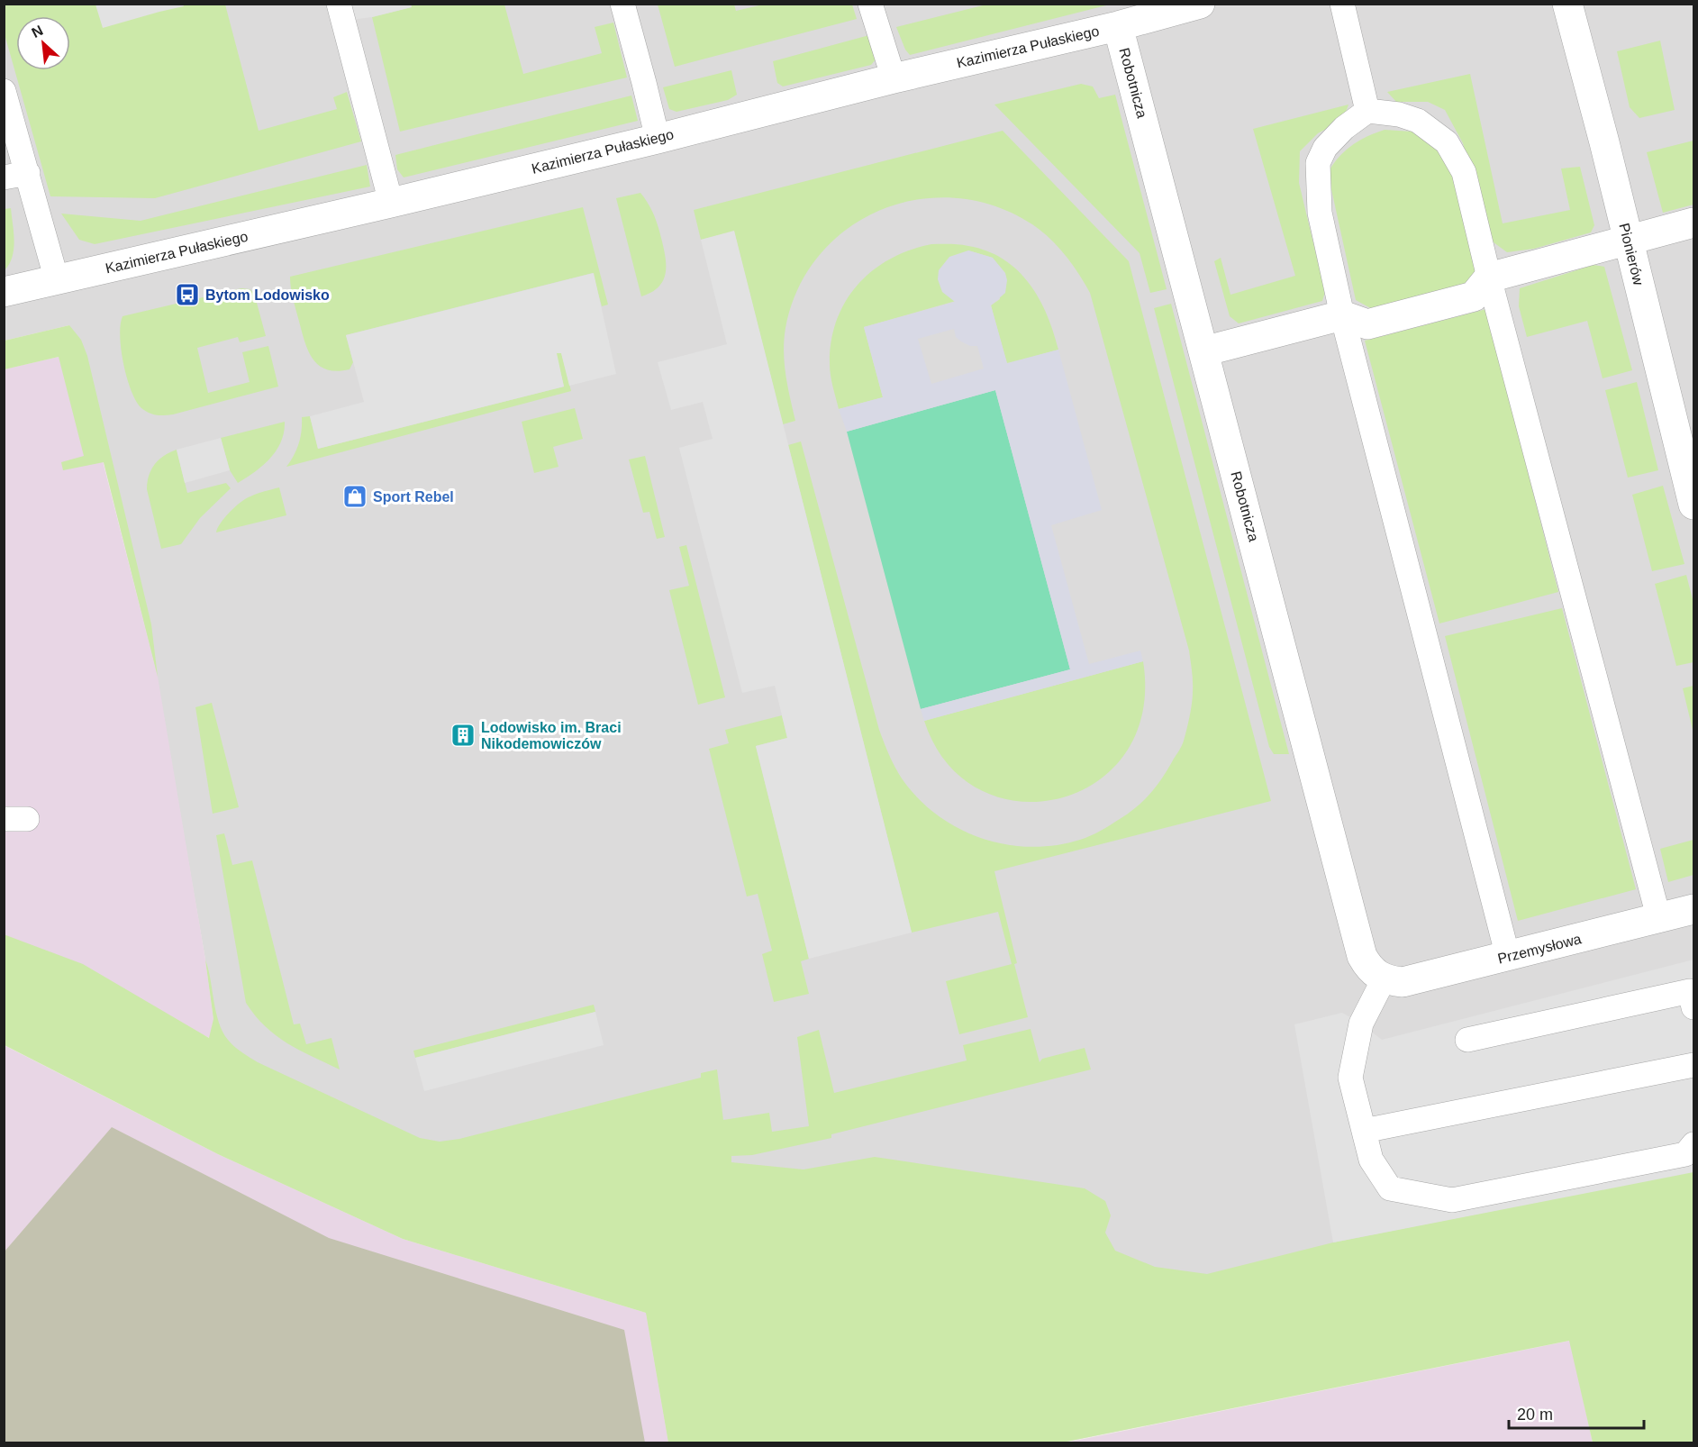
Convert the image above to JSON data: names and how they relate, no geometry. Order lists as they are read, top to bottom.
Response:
{
  "streets": {
    "street": [
      "Kazimierza Pułaskiego",
      "Robotnicza",
      "Pionierów",
      "Przemysłowa"
    ]
  },
  "crossings": [
    ["Kazimierza Pułaskiego", "Robotnicza"],
    ["Robotnicza", "Przemysłowa"]
  ],
  "places": {
    "bus stop": ["Bytom Lodowisko"],
    "shop": ["Sport Rebel"],
    "building": ["Lodowisko im. Braci Nikodemowiczów"]
  },
  "scale_bar": "20 m",
  "north": "top left"
}
